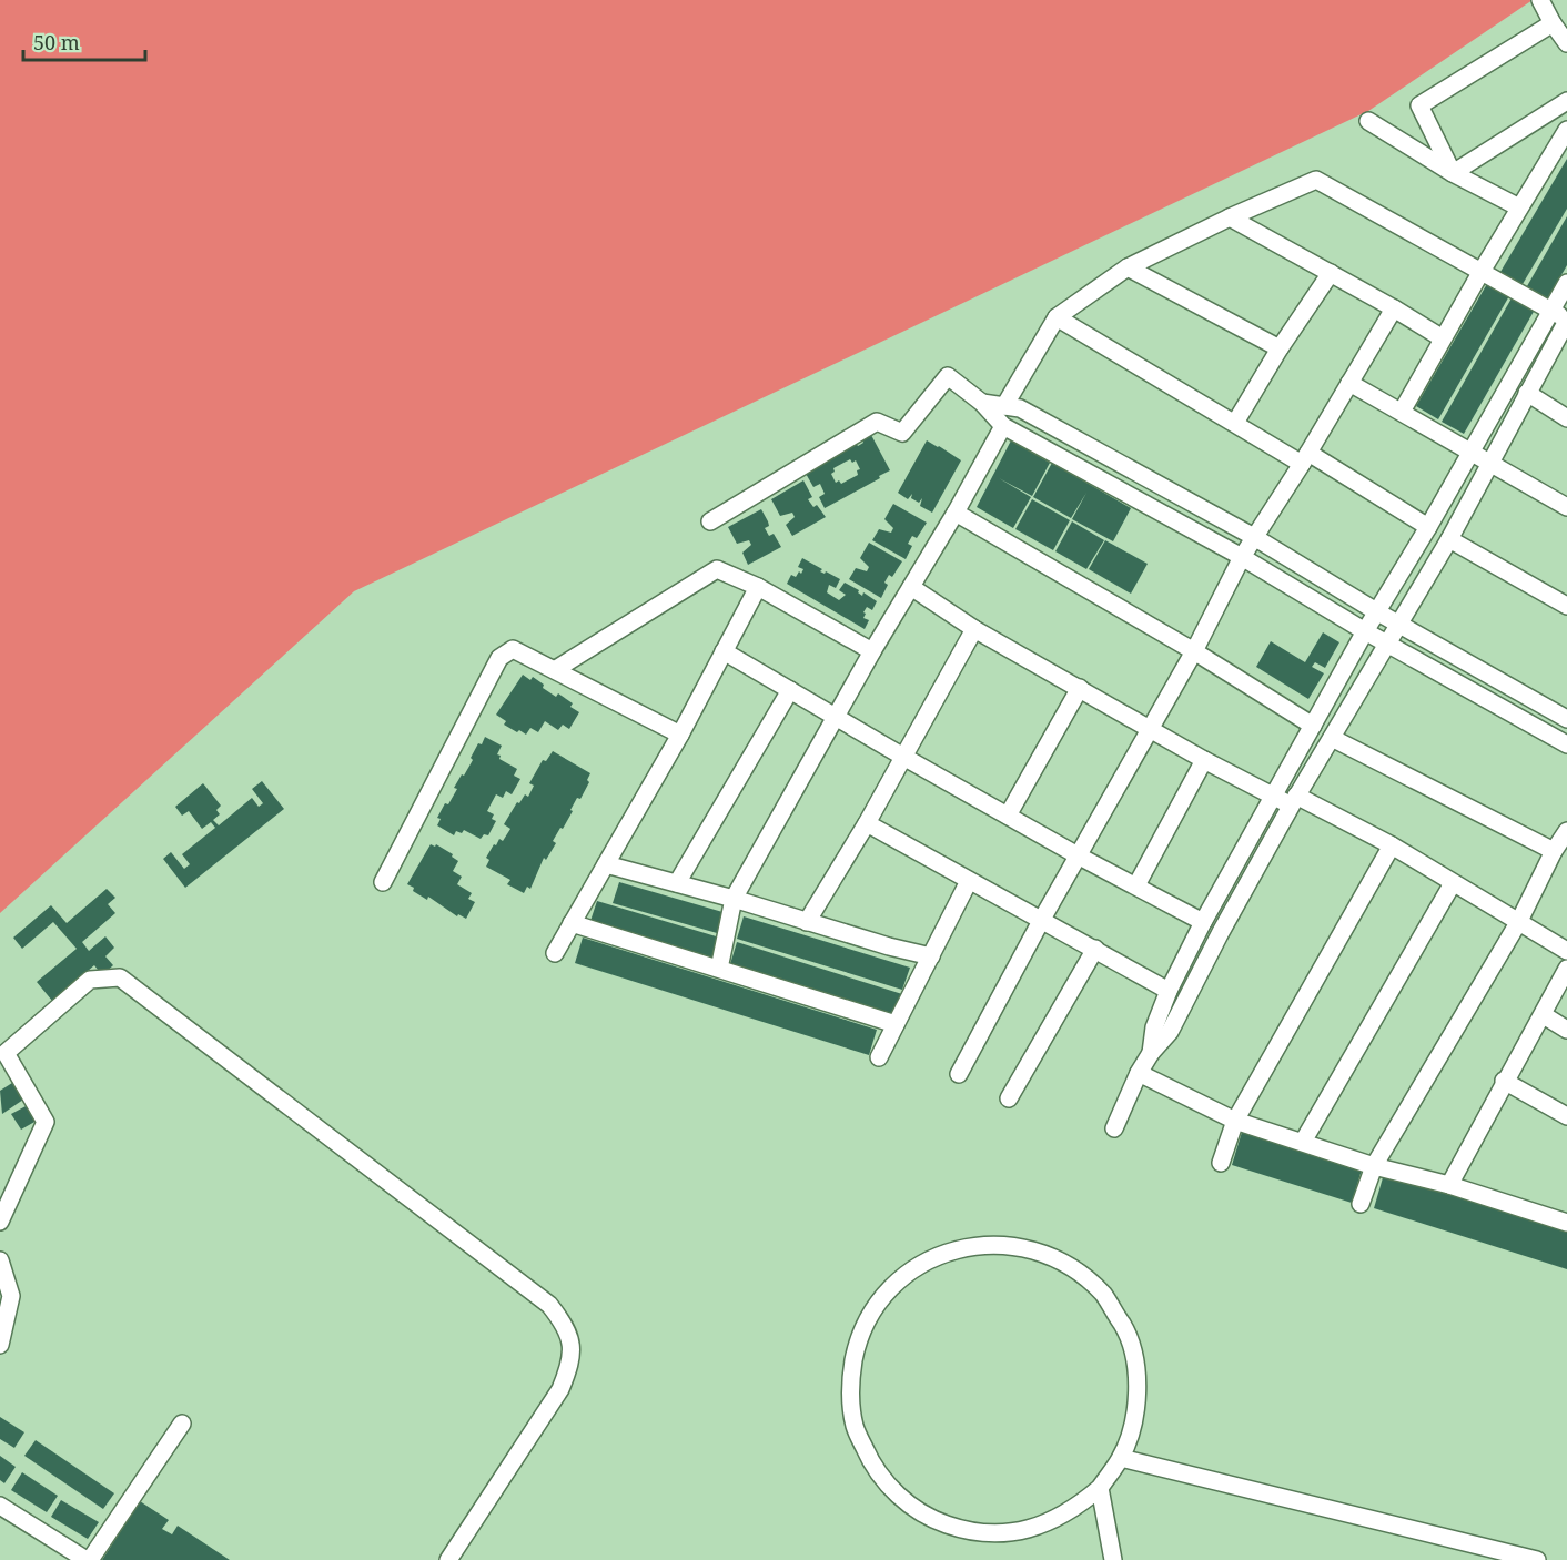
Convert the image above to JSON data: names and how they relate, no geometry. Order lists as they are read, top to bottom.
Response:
{
  "scale_bar": "50 m"
}
